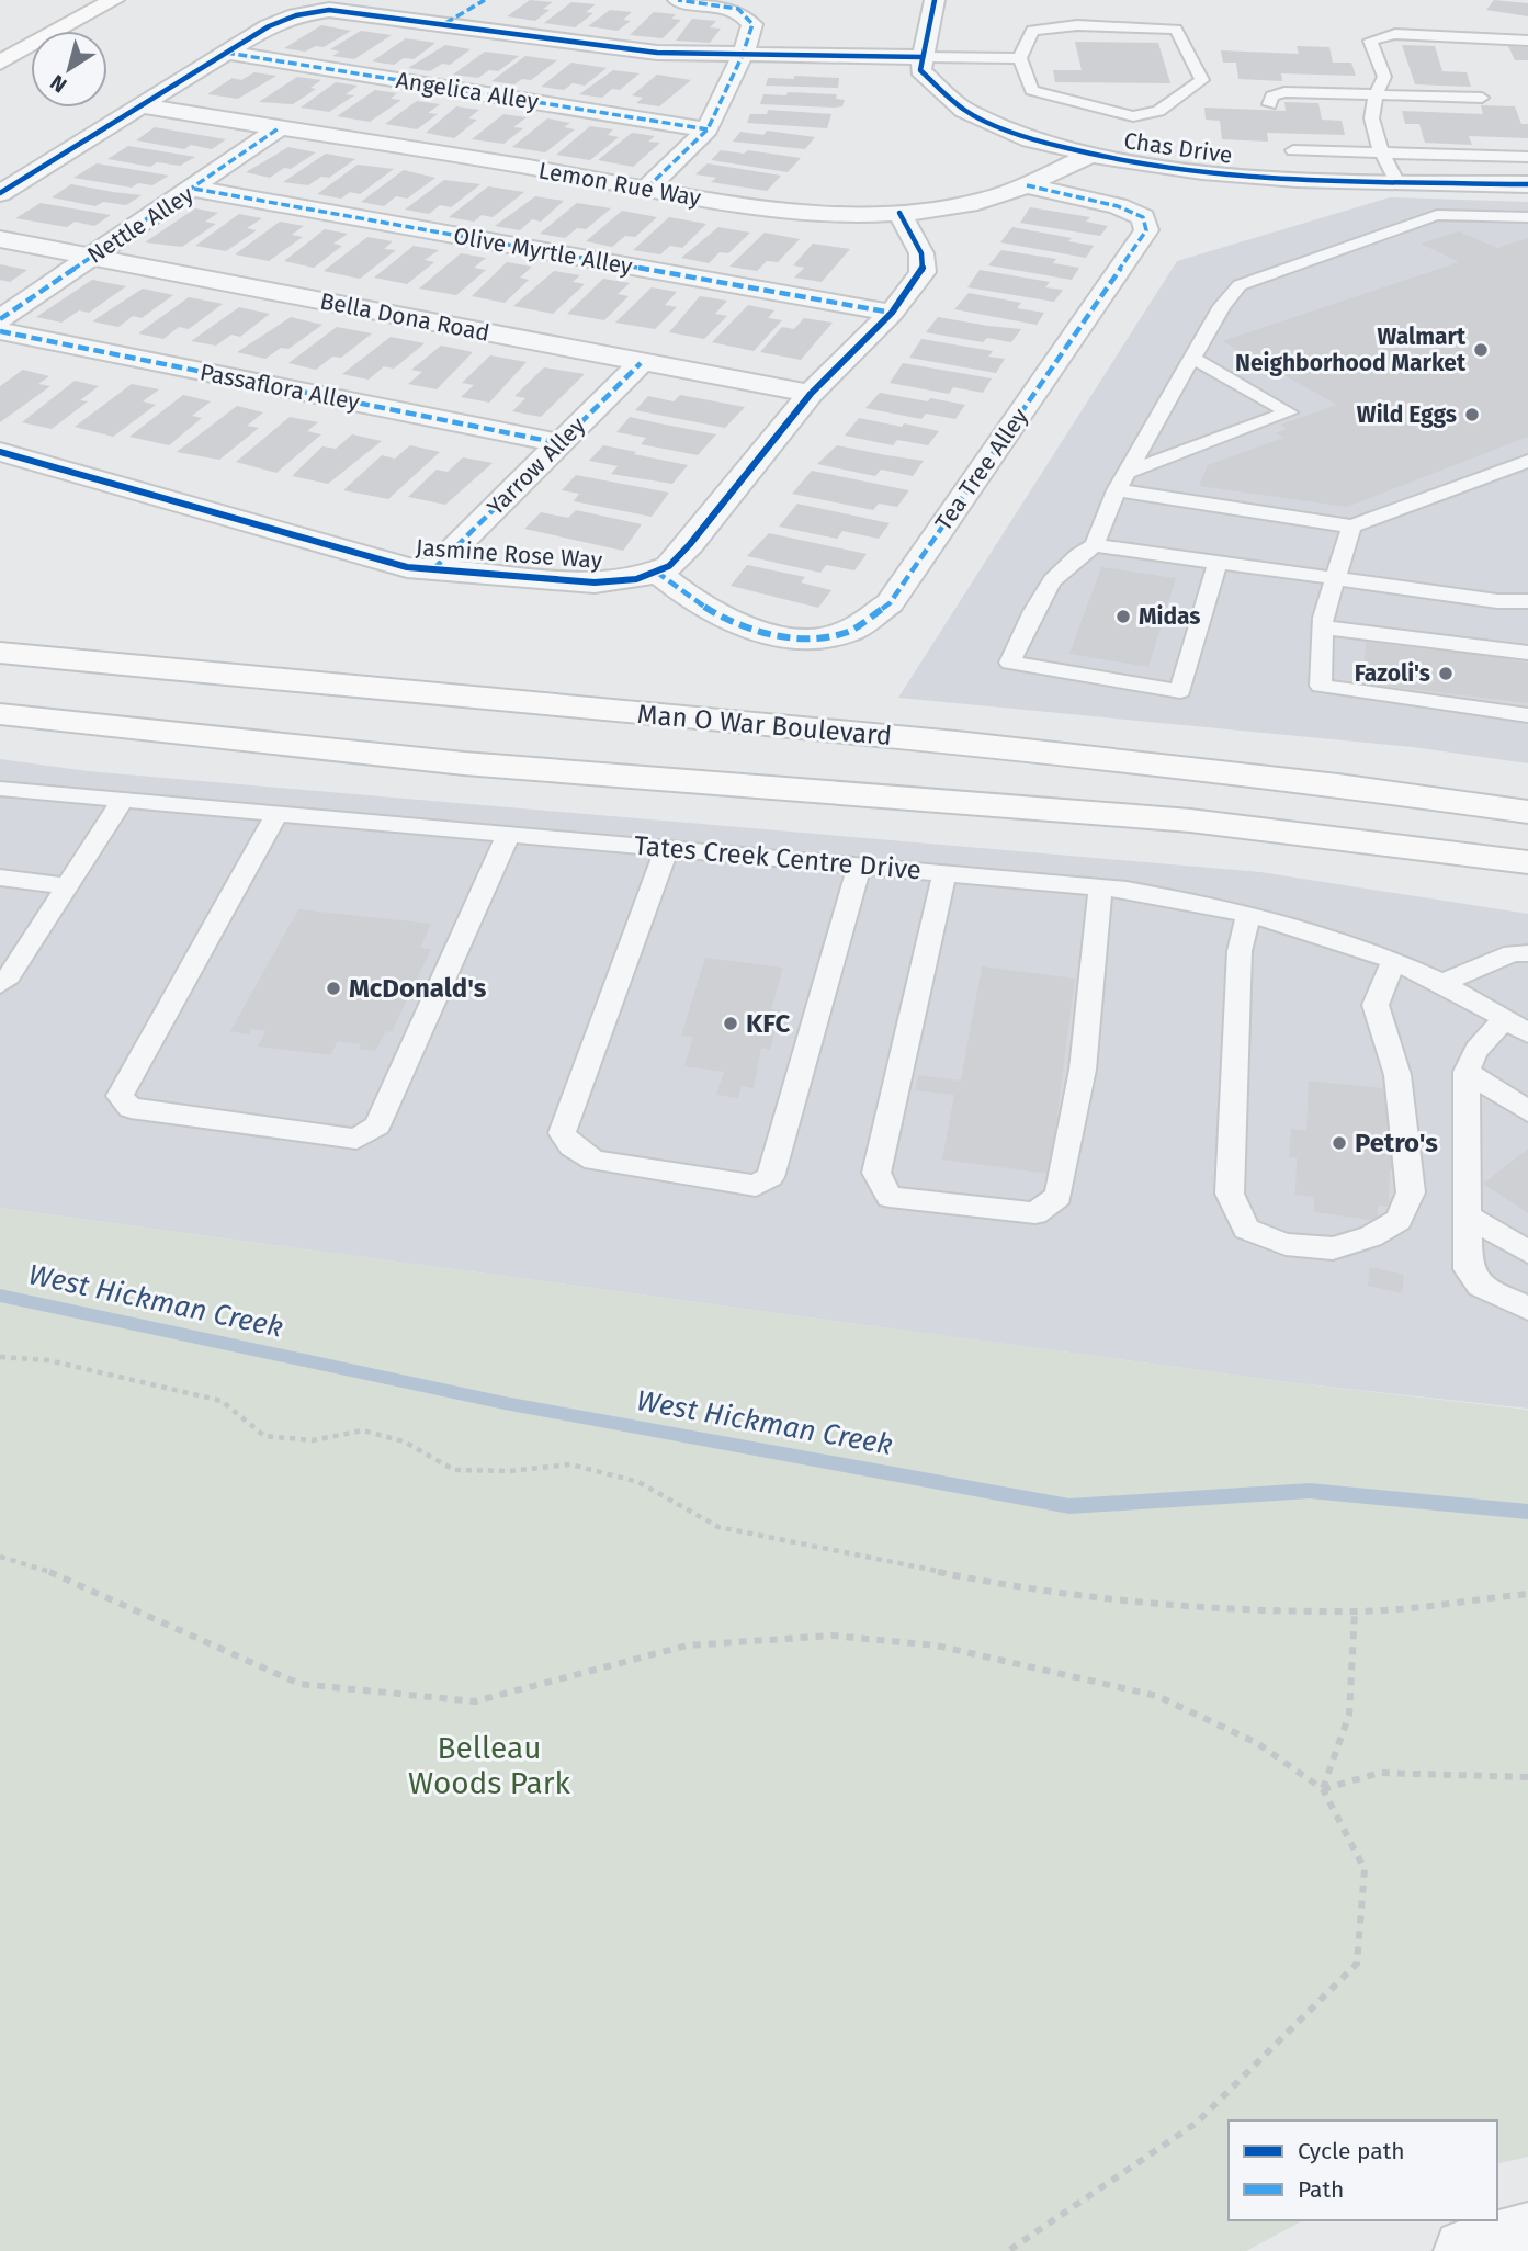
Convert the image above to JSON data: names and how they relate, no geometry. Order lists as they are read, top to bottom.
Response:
{
  "streets": {
    "main road": ["Man O War Boulevard"],
    "street": [
      "Angelica Alley",
      "Chas Drive",
      "Lemon Rue Way",
      "Nettle Alley",
      "Olive Myrtle Alley",
      "Bella Dona Road",
      "Passaflora Alley",
      "Yarrow Alley",
      "Tea Tree Alley",
      "Jasmine Rose Way"
    ],
    "lane": ["Tates Creek Centre Drive"]
  },
  "crossings": [
    ["Chas Drive", "Lemon Rue Way"],
    ["Lemon Rue Way", "Nettle Alley"],
    ["Lemon Rue Way", "Tea Tree Alley"],
    ["Lemon Rue Way", "Jasmine Rose Way"],
    ["Nettle Alley", "Olive Myrtle Alley"],
    ["Nettle Alley", "Bella Dona Road"],
    ["Olive Myrtle Alley", "Jasmine Rose Way"],
    ["Bella Dona Road", "Yarrow Alley"],
    ["Bella Dona Road", "Jasmine Rose Way"],
    ["Passaflora Alley", "Yarrow Alley"],
    ["Yarrow Alley", "Jasmine Rose Way"],
    ["Tea Tree Alley", "Jasmine Rose Way"]
  ],
  "water": ["West Hickman Creek"],
  "parks": ["Belleau Woods Park"],
  "places": [
    "Walmart Neighborhood Market",
    "Wild Eggs",
    "Midas",
    "Fazoli's",
    "McDonald's",
    "KFC",
    "Petro's"
  ],
  "legend": ["Cycle path", "Path"],
  "north": "bottom left"
}
